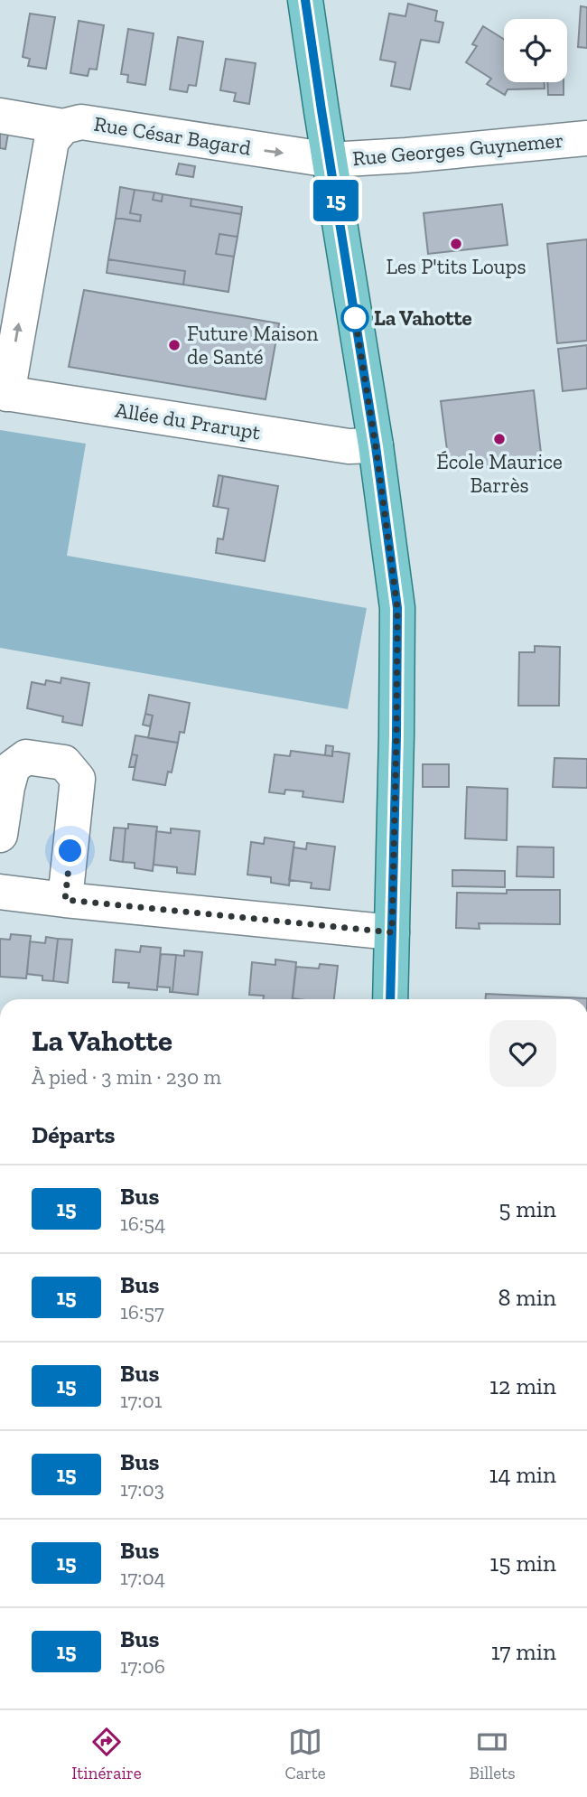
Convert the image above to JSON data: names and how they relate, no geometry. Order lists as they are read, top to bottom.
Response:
{
  "streets": {
    "street": ["Rue César Bagard", "Rue Georges Guynemer", "Allée du Prarupt"]
  },
  "crossings": [
    ["Rue César Bagard", "Rue Georges Guynemer"],
    ["Rue César Bagard", "Allée du Prarupt"]
  ],
  "places": [
    "Les P'tits Loups",
    "La Vahotte",
    "Future Maison de Santé",
    "École Maurice Barrès"
  ],
  "lines": ["bus line 15"],
  "page": {
    "on_map": "15",
    "heading": [
      ["La Vahotte", "À pied · 3 min · 230 m"],
      "Départs"
    ],
    "list": [
      {
        "mark": "15",
        "name": "Bus",
        "note": "16:54",
        "value": "5 min"
      },
      {
        "mark": "15",
        "name": "Bus",
        "note": "16:57",
        "value": "8 min"
      },
      {
        "mark": "15",
        "name": "Bus",
        "note": "17:01",
        "value": "12 min"
      },
      {
        "mark": "15",
        "name": "Bus",
        "note": "17:03",
        "value": "14 min"
      },
      {
        "mark": "15",
        "name": "Bus",
        "note": "17:04",
        "value": "15 min"
      },
      {
        "mark": "15",
        "name": "Bus",
        "note": "17:06",
        "value": "17 min"
      }
    ],
    "tabs": ["Itinéraire", "Carte", "Billets"]
  }
}
